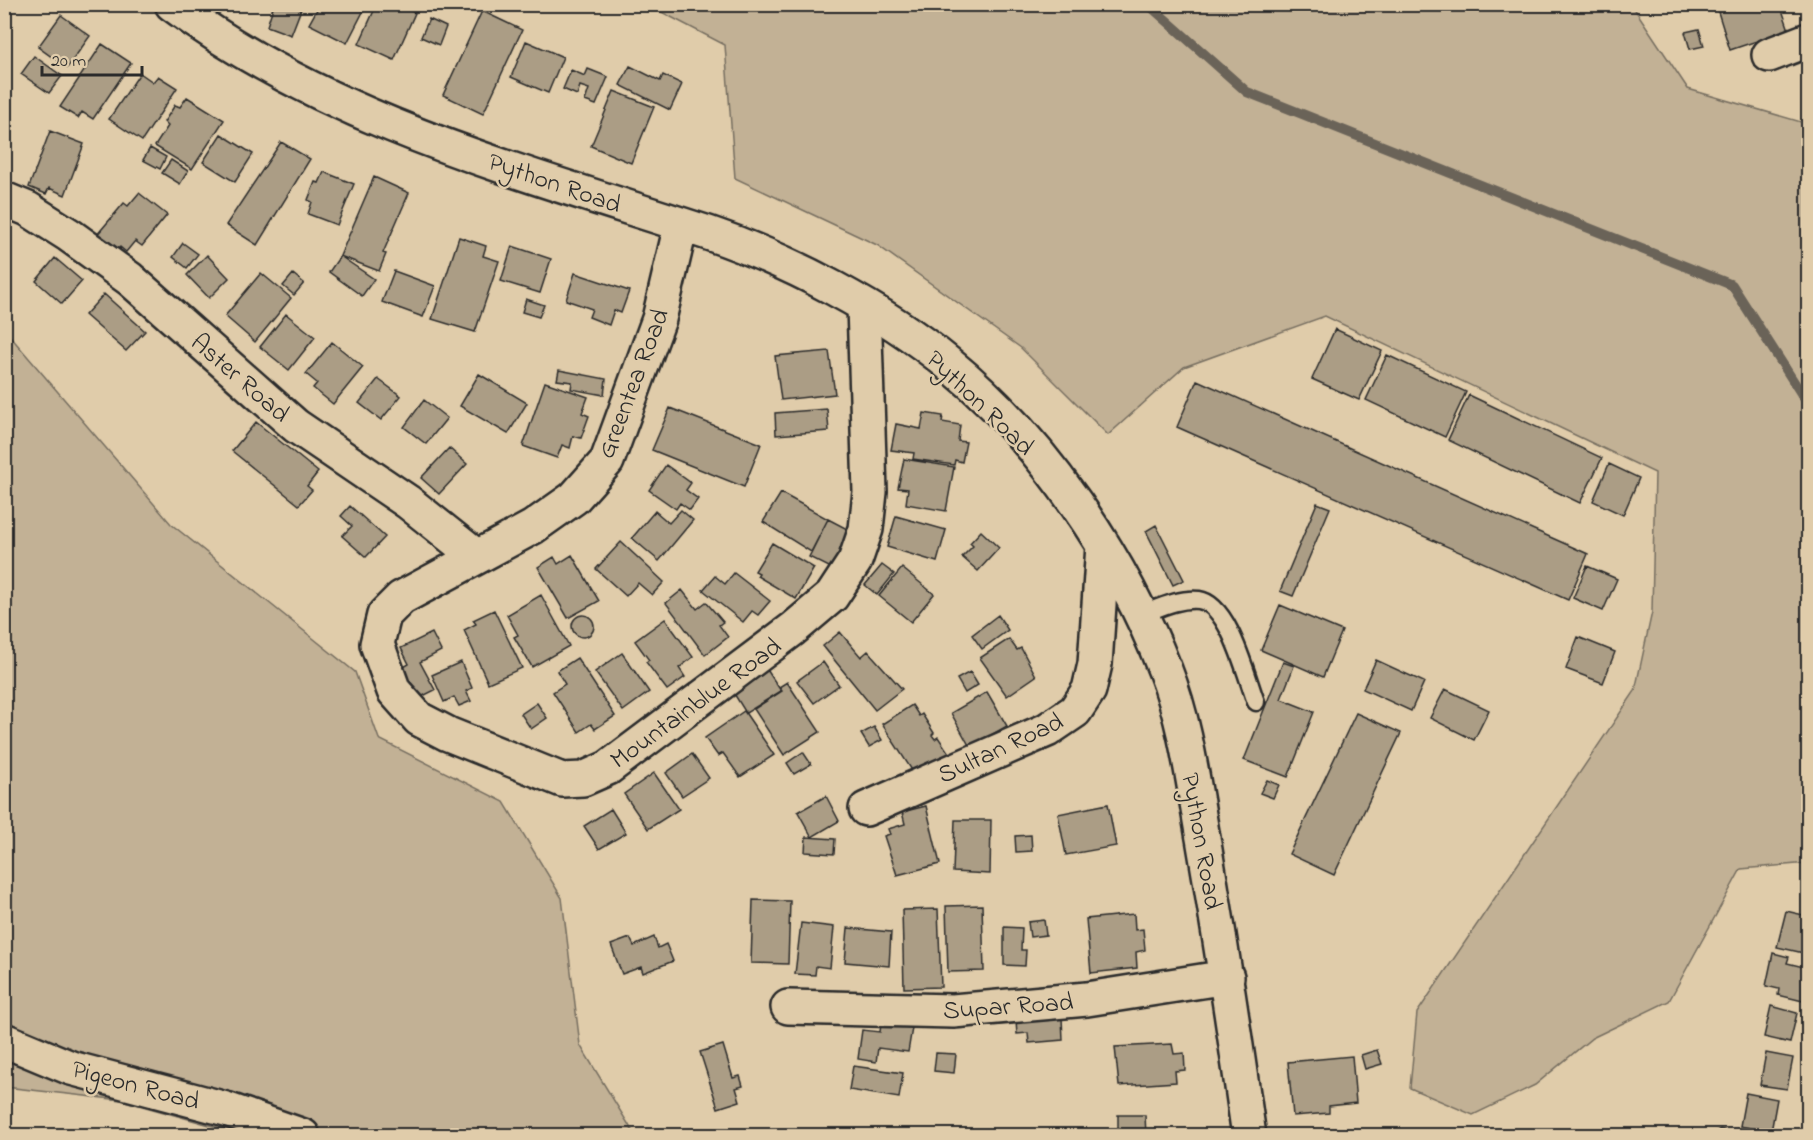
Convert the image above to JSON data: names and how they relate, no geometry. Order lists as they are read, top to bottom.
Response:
{
  "streets": {
    "street": [
      "Python Road",
      "Aster Road",
      "Greentea Road",
      "Mountainblue Road",
      "Sultan Road",
      "Supar Road",
      "Pigeon Road"
    ]
  },
  "crossings": [
    ["Python Road", "Greentea Road"],
    ["Python Road", "Mountainblue Road"],
    ["Python Road", "Sultan Road"],
    ["Python Road", "Supar Road"],
    ["Aster Road", "Greentea Road"],
    ["Greentea Road", "Mountainblue Road"]
  ],
  "scale_bar": "20 m"
}
